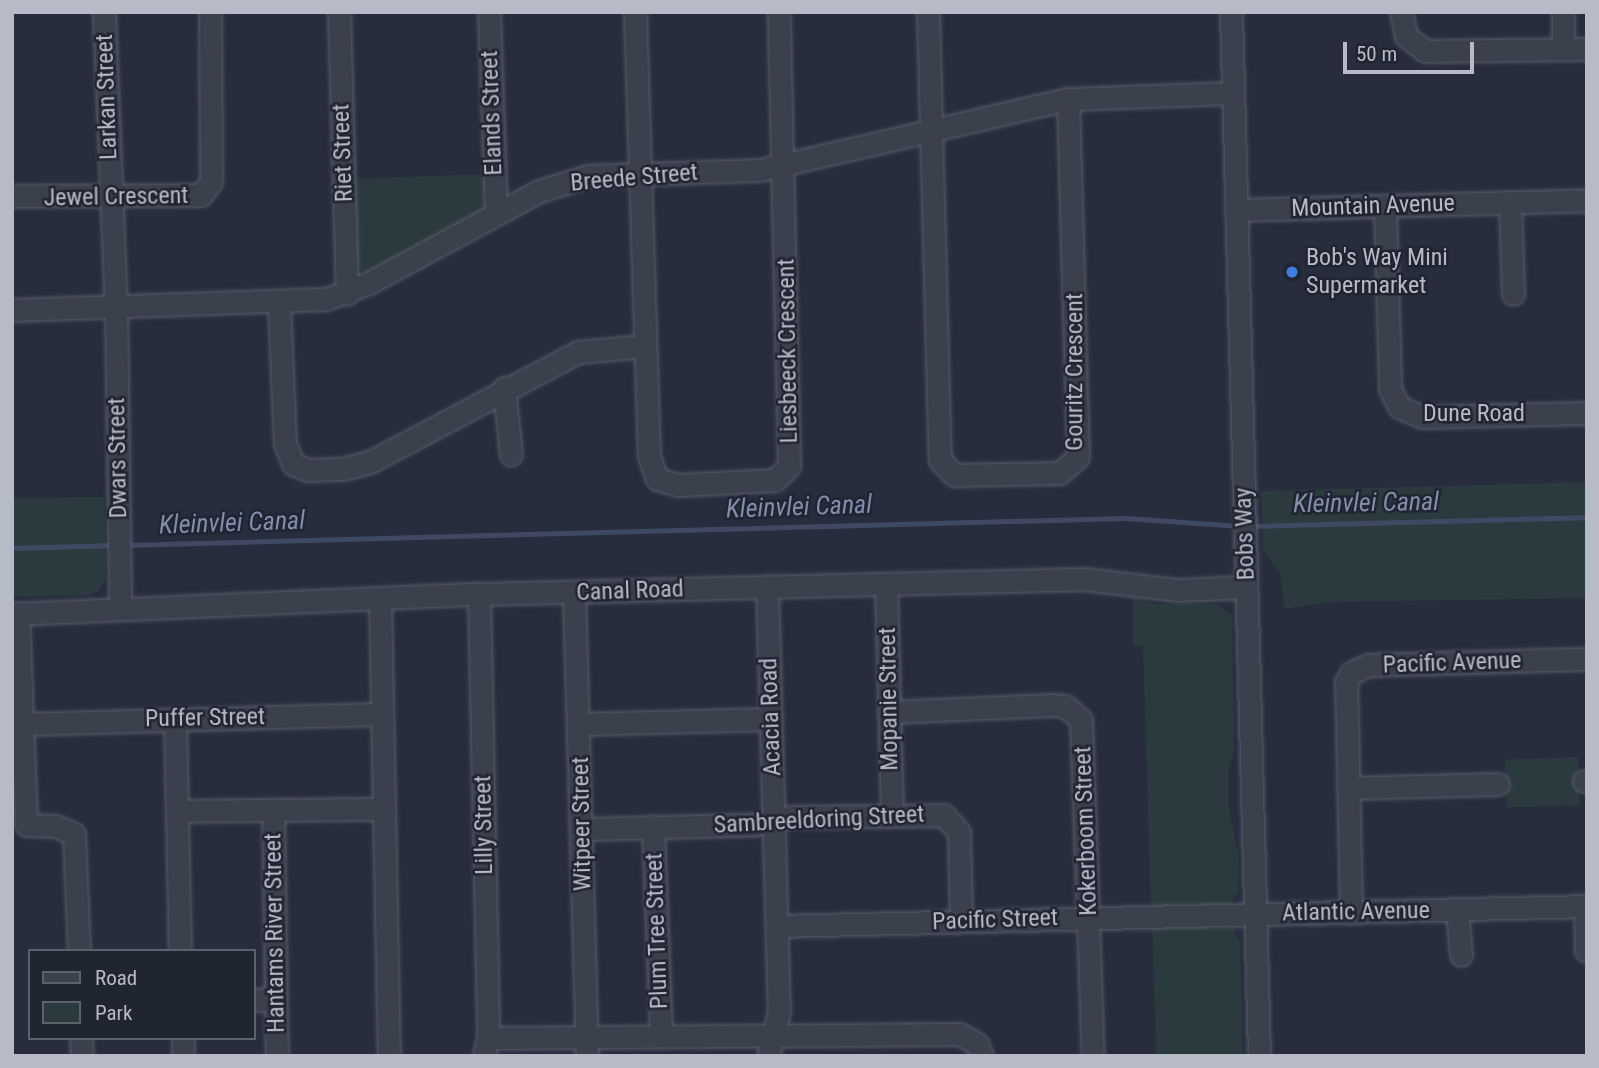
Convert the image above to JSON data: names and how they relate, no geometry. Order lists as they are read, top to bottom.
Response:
{
  "streets": {
    "street": [
      "Larkan Street",
      "Elands Street",
      "Riet Street",
      "Breede Street",
      "Jewel Crescent",
      "Mountain Avenue",
      "Liesbeeck Crescent",
      "Gouritz Crescent",
      "Dune Road",
      "Dwars Street",
      "Bobs Way",
      "Canal Road",
      "Pacific Avenue",
      "Mopanie Street",
      "Acacia Road",
      "Puffer Street",
      "Sambreeldoring Street",
      "Witpeer Street",
      "Lilly Street",
      "Kokerboom Street",
      "Atlantic Avenue",
      "Pacific Street",
      "Plum Tree Street",
      "Hantams River Street"
    ]
  },
  "crossings": [
    ["Larkan Street", "Breede Street"],
    ["Larkan Street", "Jewel Crescent"],
    ["Larkan Street", "Dwars Street"],
    ["Elands Street", "Breede Street"],
    ["Riet Street", "Breede Street"],
    ["Breede Street", "Liesbeeck Crescent"],
    ["Breede Street", "Gouritz Crescent"],
    ["Breede Street", "Dwars Street"],
    ["Breede Street", "Bobs Way"],
    ["Mountain Avenue", "Dune Road"],
    ["Mountain Avenue", "Bobs Way"],
    ["Dwars Street", "Canal Road"],
    ["Bobs Way", "Canal Road"],
    ["Bobs Way", "Atlantic Avenue"],
    ["Bobs Way", "Pacific Street"],
    ["Canal Road", "Mopanie Street"],
    ["Canal Road", "Acacia Road"],
    ["Canal Road", "Witpeer Street"],
    ["Canal Road", "Lilly Street"],
    ["Pacific Avenue", "Atlantic Avenue"],
    ["Mopanie Street", "Sambreeldoring Street"],
    ["Mopanie Street", "Kokerboom Street"],
    ["Acacia Road", "Sambreeldoring Street"],
    ["Acacia Road", "Pacific Street"],
    ["Sambreeldoring Street", "Witpeer Street"],
    ["Sambreeldoring Street", "Pacific Street"],
    ["Sambreeldoring Street", "Plum Tree Street"],
    ["Kokerboom Street", "Pacific Street"],
    ["Atlantic Avenue", "Pacific Street"]
  ],
  "water": ["Kleinvlei Canal"],
  "places": ["Bob's Way Mini Supermarket"],
  "legend": ["Road", "Park"],
  "scale_bar": "50 m"
}
